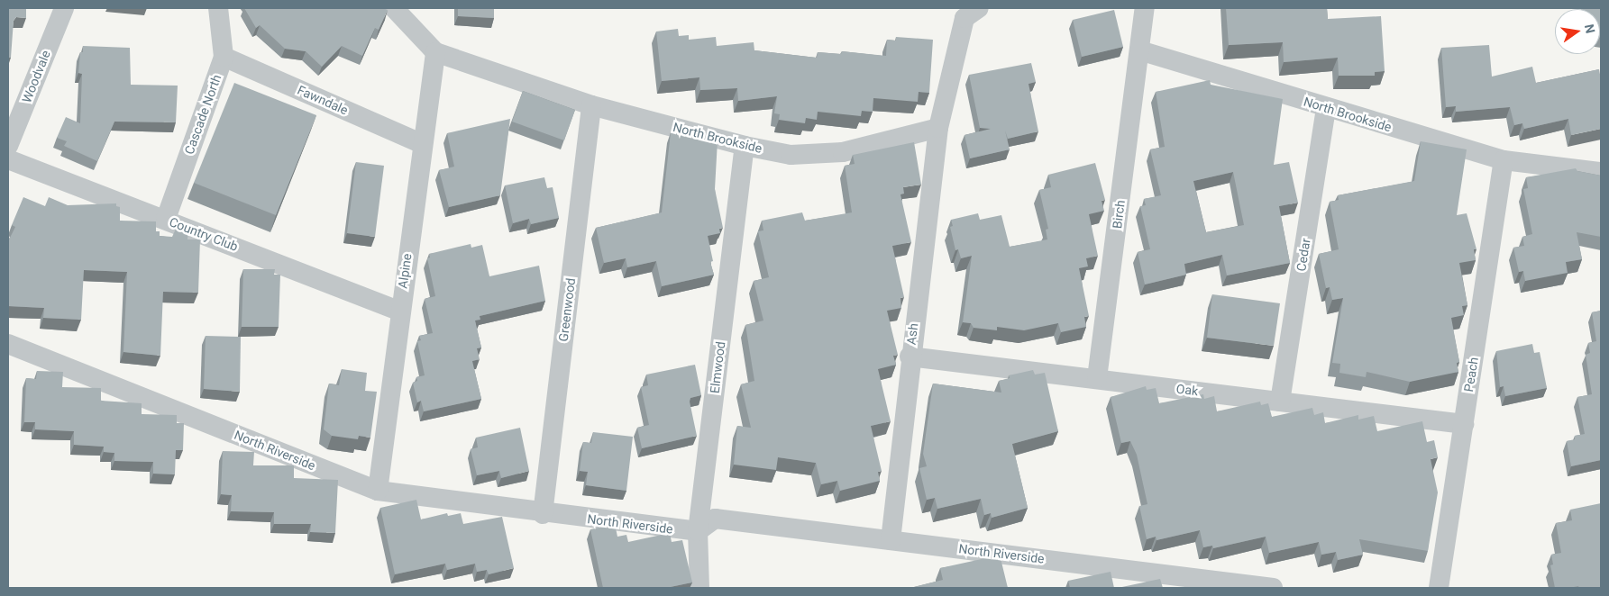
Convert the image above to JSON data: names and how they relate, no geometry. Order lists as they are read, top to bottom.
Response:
{
  "streets": {
    "street": [
      "Woodvale",
      "Fawndale",
      "Cascade North",
      "North Brookside",
      "Birch",
      "Country Club",
      "Cedar",
      "Alpine",
      "Greenwood",
      "Ash",
      "Elmwood",
      "Peach",
      "Oak",
      "North Riverside"
    ]
  },
  "crossings": [
    ["Fawndale", "Cascade North"],
    ["Fawndale", "Alpine"],
    ["Cascade North", "Country Club"],
    ["North Brookside", "Birch"],
    ["North Brookside", "Cedar"],
    ["North Brookside", "Alpine"],
    ["North Brookside", "Greenwood"],
    ["North Brookside", "Ash"],
    ["North Brookside", "Elmwood"],
    ["North Brookside", "Peach"],
    ["Birch", "Oak"],
    ["Country Club", "Alpine"],
    ["Cedar", "Oak"],
    ["Alpine", "North Riverside"],
    ["Greenwood", "North Riverside"],
    ["Ash", "Oak"],
    ["Ash", "North Riverside"],
    ["Elmwood", "North Riverside"],
    ["Peach", "Oak"]
  ],
  "north": "right"
}
